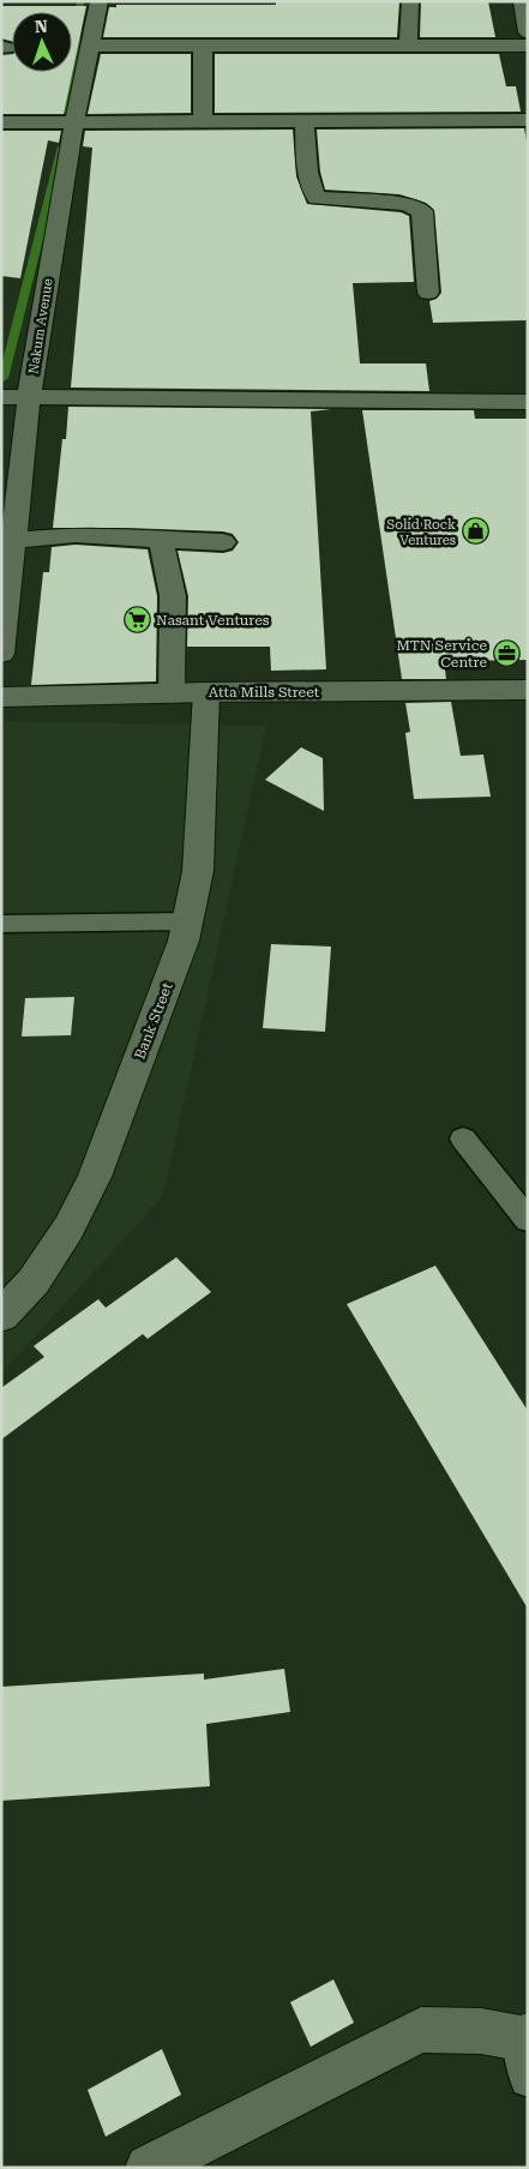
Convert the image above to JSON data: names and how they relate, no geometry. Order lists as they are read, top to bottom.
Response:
{
  "streets": {
    "street": ["Nakum Avenue", "Atta Mills Street", "Bank Street"]
  },
  "crossings": [
    ["Atta Mills Street", "Bank Street"]
  ],
  "places": {
    "shop": ["Solid Rock Ventures"],
    "supermarket": ["Nasant Ventures"],
    "office": ["MTN Service Centre"]
  },
  "north": "top"
}
